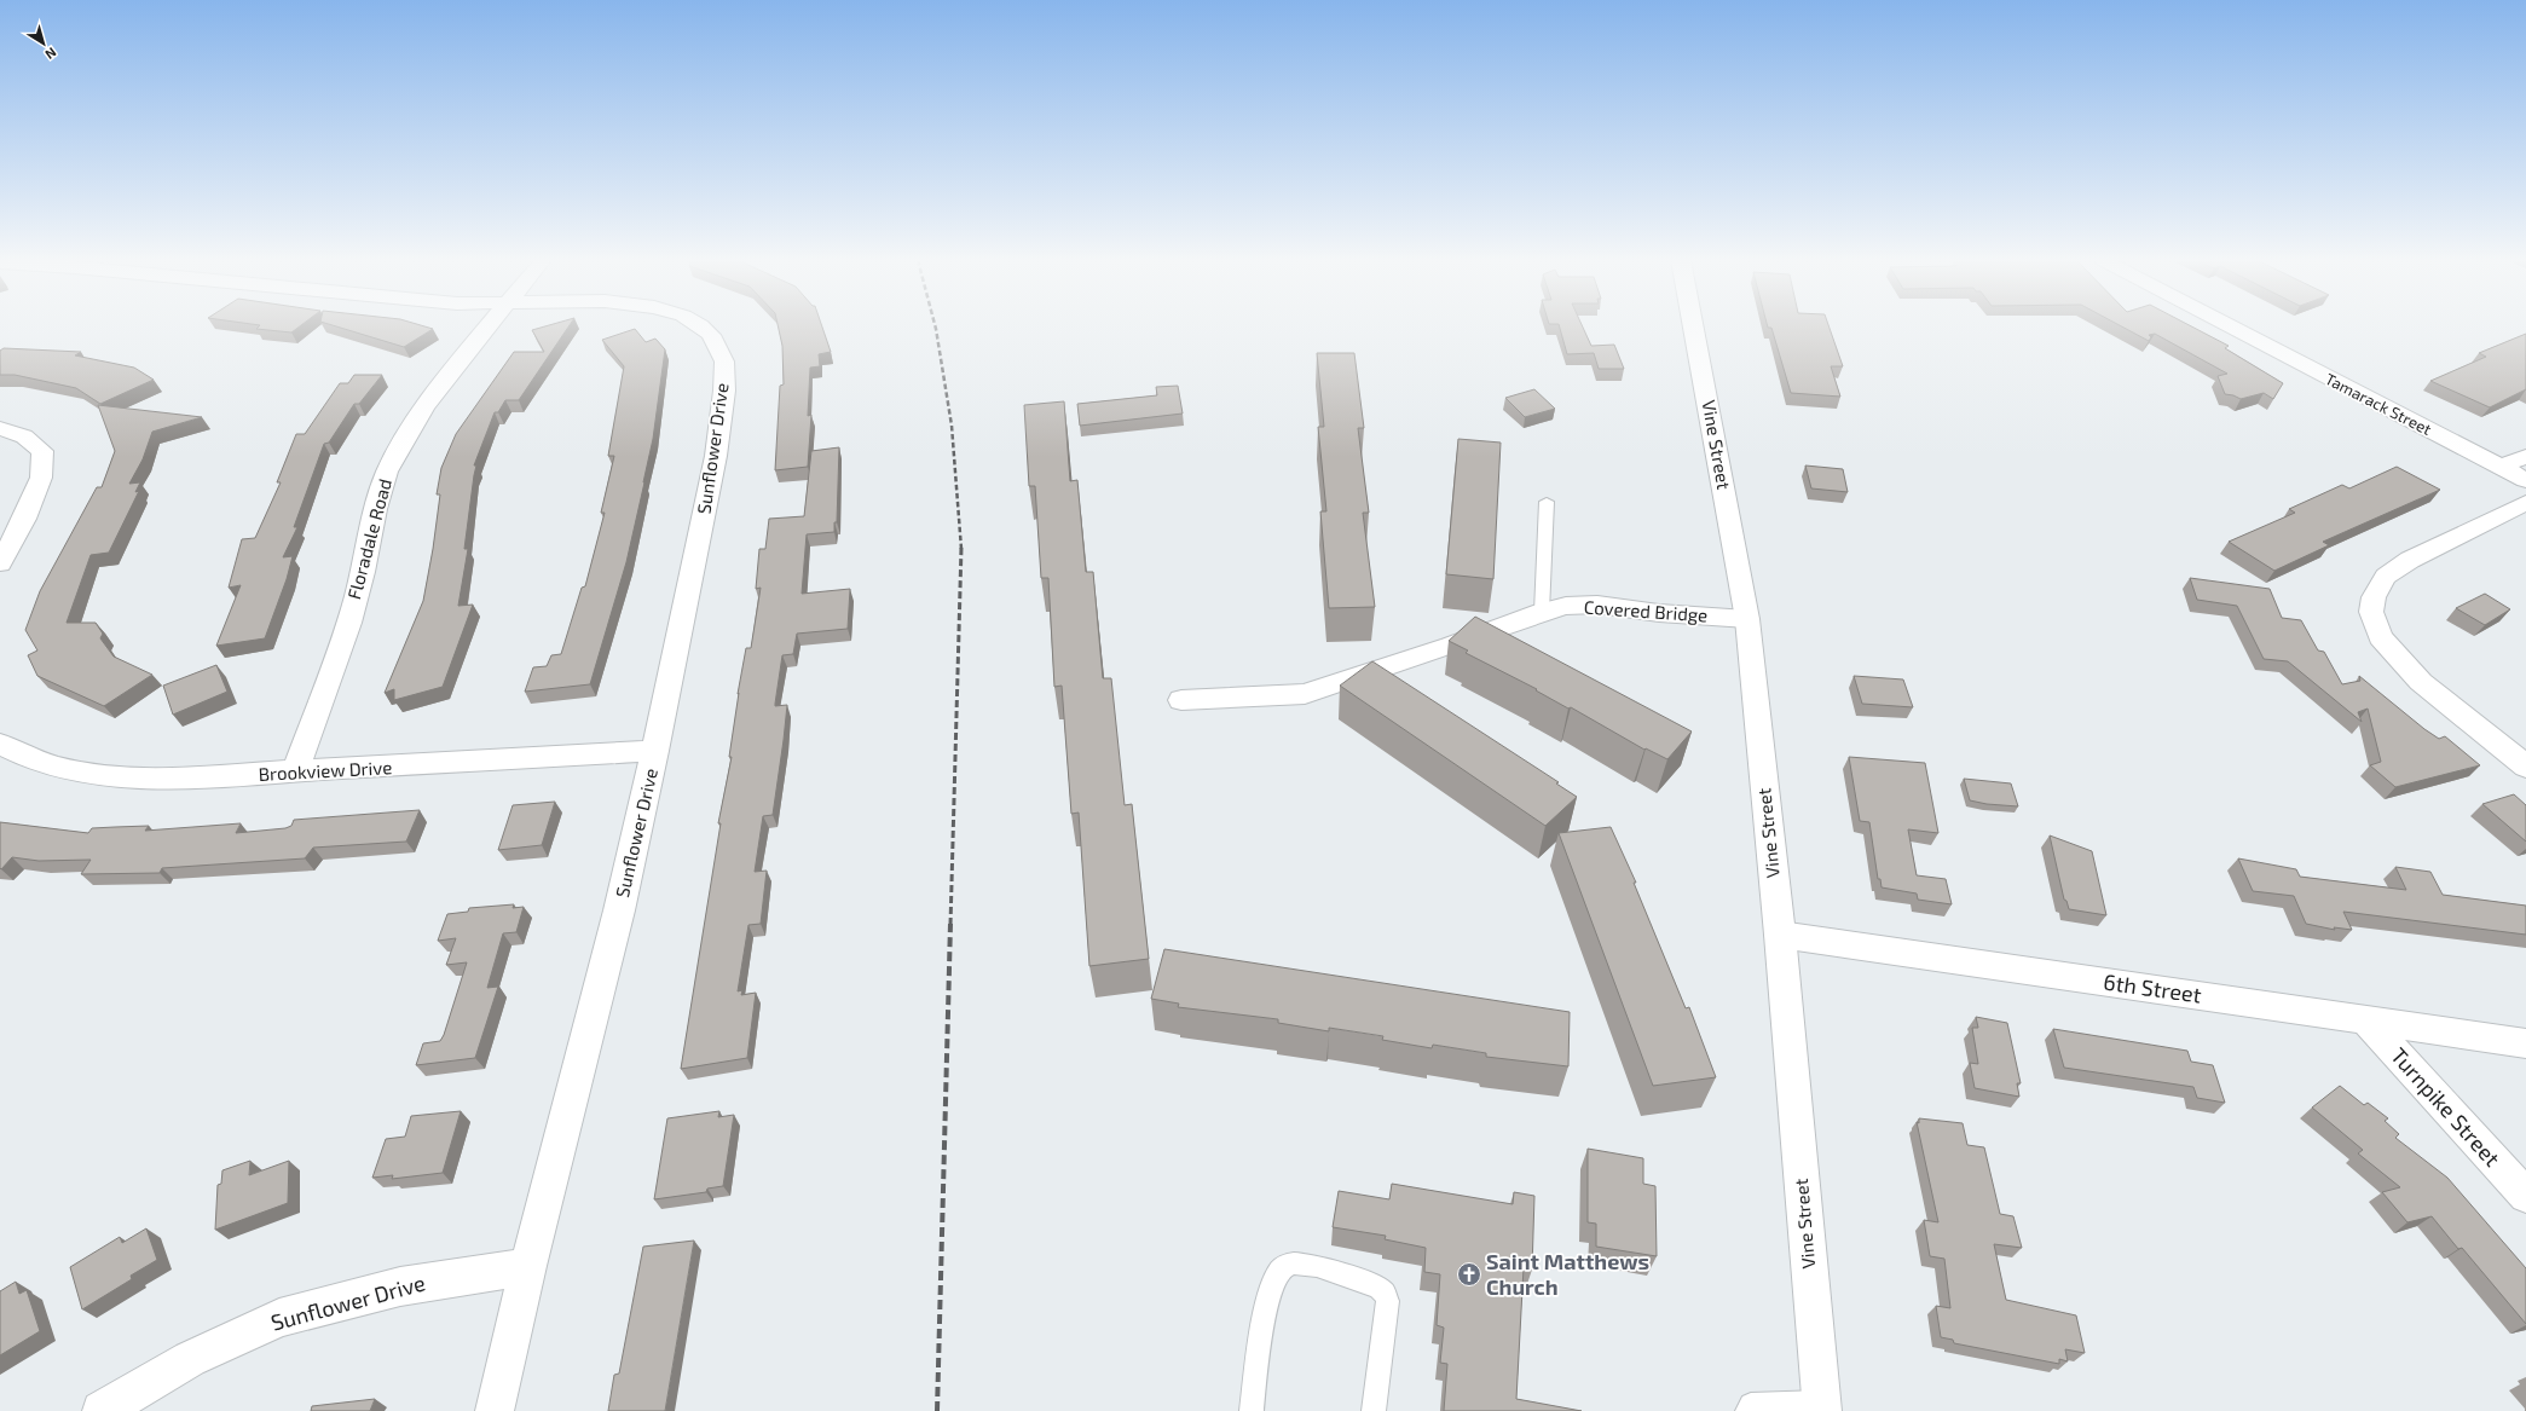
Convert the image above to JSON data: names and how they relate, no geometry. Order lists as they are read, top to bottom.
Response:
{
  "streets": {
    "street": [
      "Tamarack Street",
      "Vine Street",
      "Sunflower Drive",
      "Floradale Road",
      "Covered Bridge",
      "Brookview Drive",
      "6th Street",
      "Turnpike Street"
    ]
  },
  "crossings": [
    ["Vine Street", "Covered Bridge"],
    ["Vine Street", "6th Street"],
    ["Sunflower Drive", "Brookview Drive"],
    ["Floradale Road", "Brookview Drive"],
    ["6th Street", "Turnpike Street"]
  ],
  "places": {
    "church": ["Saint Matthews Church"]
  },
  "north": "bottom right"
}
